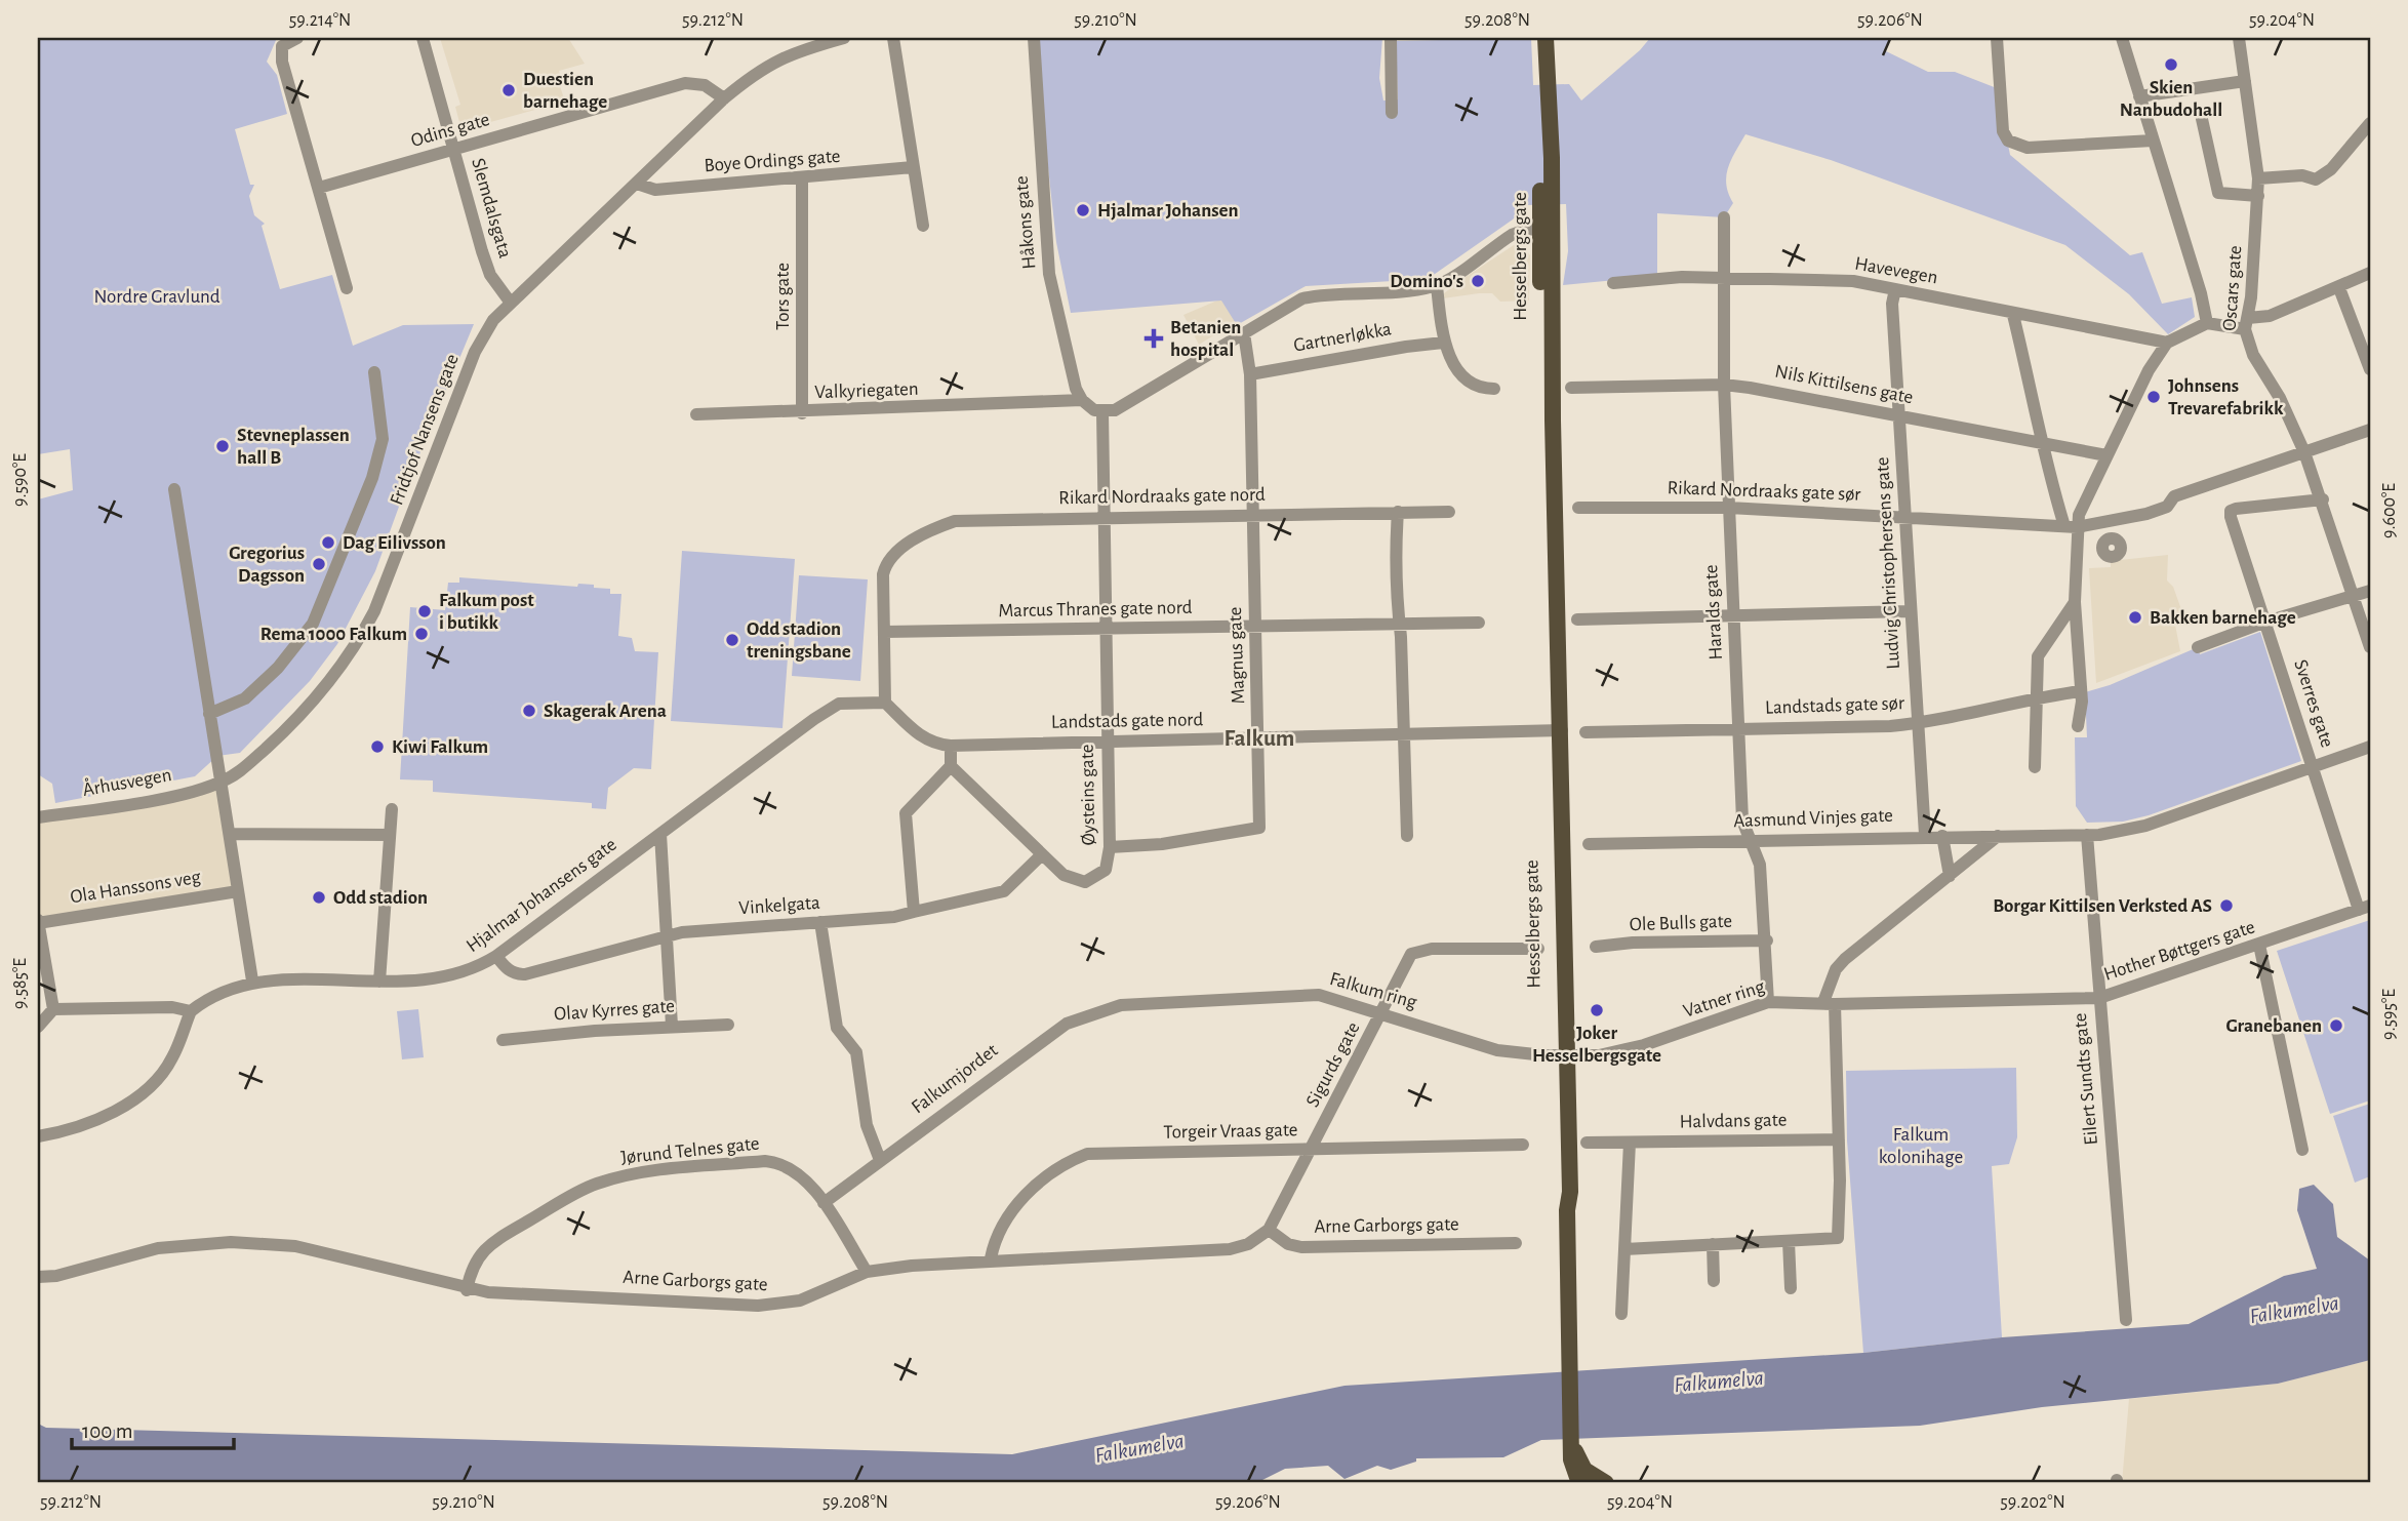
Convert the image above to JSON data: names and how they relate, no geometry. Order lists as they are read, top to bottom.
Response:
{
  "streets": {
    "main road": ["Hesselbergs gate"],
    "street": [
      "Odins gate",
      "Boye Ordings gate",
      "Slemdalsgata",
      "Håkons gate",
      "Havevegen",
      "Oscars gate",
      "Tors gate",
      "Gartnerløkka",
      "Nils Kittilsens gate",
      "Valkyriegaten",
      "Fridtjof Nansens gate",
      "Rikard Nordraaks gate sør",
      "Rikard Nordraaks gate nord",
      "Ludvig Christophersens gate",
      "Marcus Thranes gate nord",
      "Haralds gate",
      "Magnus gate",
      "Sverres gate",
      "Landstads gate sør",
      "Landstads gate nord",
      "Århusvegen",
      "Øysteins gate",
      "Aasmund Vinjes gate",
      "Ola Hanssons veg",
      "Hjalmar Johansens gate",
      "Vinkelgata",
      "Ole Bulls gate",
      "Hother Bøttgers gate",
      "Falkum ring",
      "Vatner ring",
      "Olav Kyrres gate",
      "Sigurds gate",
      "Falkumjordet",
      "Eilert Sundts gate",
      "Halvdans gate",
      "Torgeir Vraas gate",
      "Jørund Telnes gate",
      "Arne Garborgs gate"
    ]
  },
  "crossings": [
    ["Odins gate", "Slemdalsgata"],
    ["Odins gate", "Fridtjof Nansens gate"],
    ["Boye Ordings gate", "Tors gate"],
    ["Boye Ordings gate", "Fridtjof Nansens gate"],
    ["Slemdalsgata", "Fridtjof Nansens gate"],
    ["Håkons gate", "Valkyriegaten"],
    ["Hesselbergs gate", "Landstads gate nord"],
    ["Hesselbergs gate", "Falkum ring"],
    ["Hesselbergs gate", "Vatner ring"],
    ["Havevegen", "Ludvig Christophersens gate"],
    ["Havevegen", "Haralds gate"],
    ["Oscars gate", "Rikard Nordraaks gate sør"],
    ["Oscars gate", "Sverres gate"],
    ["Tors gate", "Valkyriegaten"],
    ["Gartnerløkka", "Magnus gate"],
    ["Nils Kittilsens gate", "Ludvig Christophersens gate"],
    ["Nils Kittilsens gate", "Haralds gate"],
    ["Fridtjof Nansens gate", "Århusvegen"],
    ["Rikard Nordraaks gate sør", "Ludvig Christophersens gate"],
    ["Rikard Nordraaks gate sør", "Haralds gate"],
    ["Rikard Nordraaks gate nord", "Marcus Thranes gate nord"],
    ["Rikard Nordraaks gate nord", "Magnus gate"],
    ["Rikard Nordraaks gate nord", "Øysteins gate"],
    ["Ludvig Christophersens gate", "Landstads gate sør"],
    ["Ludvig Christophersens gate", "Aasmund Vinjes gate"],
    ["Marcus Thranes gate nord", "Magnus gate"],
    ["Marcus Thranes gate nord", "Øysteins gate"],
    ["Haralds gate", "Landstads gate sør"],
    ["Haralds gate", "Aasmund Vinjes gate"],
    ["Haralds gate", "Ole Bulls gate"],
    ["Haralds gate", "Vatner ring"],
    ["Magnus gate", "Landstads gate nord"],
    ["Magnus gate", "Øysteins gate"],
    ["Sverres gate", "Aasmund Vinjes gate"],
    ["Sverres gate", "Hother Bøttgers gate"],
    ["Landstads gate nord", "Øysteins gate"],
    ["Øysteins gate", "Vinkelgata"],
    ["Aasmund Vinjes gate", "Eilert Sundts gate"],
    ["Hjalmar Johansens gate", "Vinkelgata"],
    ["Hother Bøttgers gate", "Vatner ring"],
    ["Hother Bøttgers gate", "Eilert Sundts gate"],
    ["Falkum ring", "Vatner ring"],
    ["Falkum ring", "Sigurds gate"],
    ["Falkum ring", "Falkumjordet"],
    ["Sigurds gate", "Torgeir Vraas gate"],
    ["Sigurds gate", "Arne Garborgs gate"],
    ["Falkumjordet", "Jørund Telnes gate"],
    ["Torgeir Vraas gate", "Arne Garborgs gate"],
    ["Jørund Telnes gate", "Arne Garborgs gate"]
  ],
  "districts": ["Falkum"],
  "water": ["Falkumelva"],
  "parks": ["Nordre Gravlund", "Falkum kolonihage"],
  "places": {
    "other": [
      "Skien Nanbudohall",
      "Duestien barnehage",
      "Hjalmar Johansen",
      "Domino's",
      "Johnsens Trevarefabrikk",
      "Stevneplassen hall B",
      "Dag Eilivsson",
      "Gregorius Dagsson",
      "Falkum post i butikk",
      "Bakken barnehage",
      "Rema 1000 Falkum",
      "Odd stadion treningsbane",
      "Skagerak Arena",
      "Kiwi Falkum",
      "Odd stadion",
      "Borgar Kittilsen Verksted AS",
      "Joker Hesselbergsgate",
      "Granebanen"
    ],
    "health": ["Betanien hospital"]
  },
  "scale_bar": "100 m",
  "coordinates": [
    "59.214°N",
    "59.212°N",
    "59.210°N",
    "59.208°N",
    "59.206°N",
    "59.204°N",
    "9.590°E",
    "9.600°E",
    "9.585°E",
    "9.595°E",
    "59.202°N"
  ]
}
